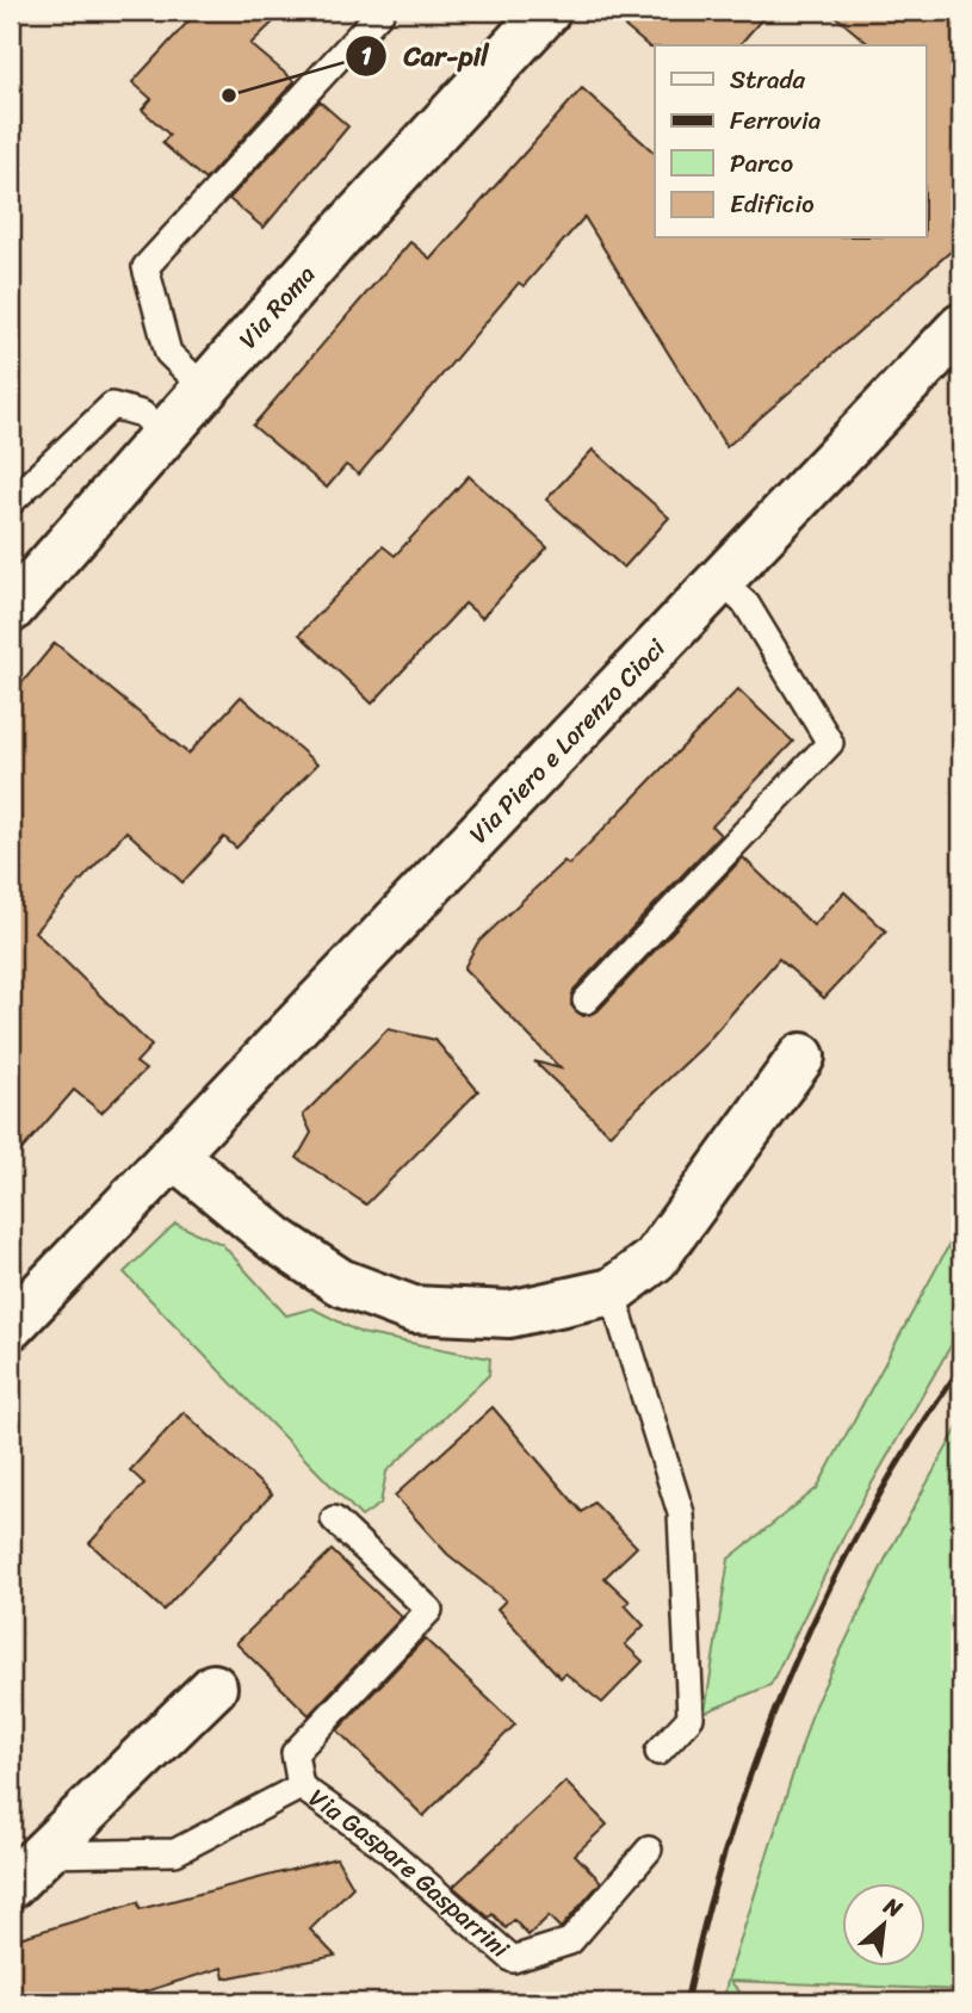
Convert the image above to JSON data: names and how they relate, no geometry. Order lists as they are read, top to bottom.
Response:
{
  "streets": {
    "street": ["Via Roma", "Via Piero e Lorenzo Cioci", "Via Gaspare Gasparrini"]
  },
  "places": ["Car-pil"],
  "legend": [
    "Strada",
    "Ferrovia",
    "Parco",
    "Edificio"
  ],
  "north": "top right"
}
